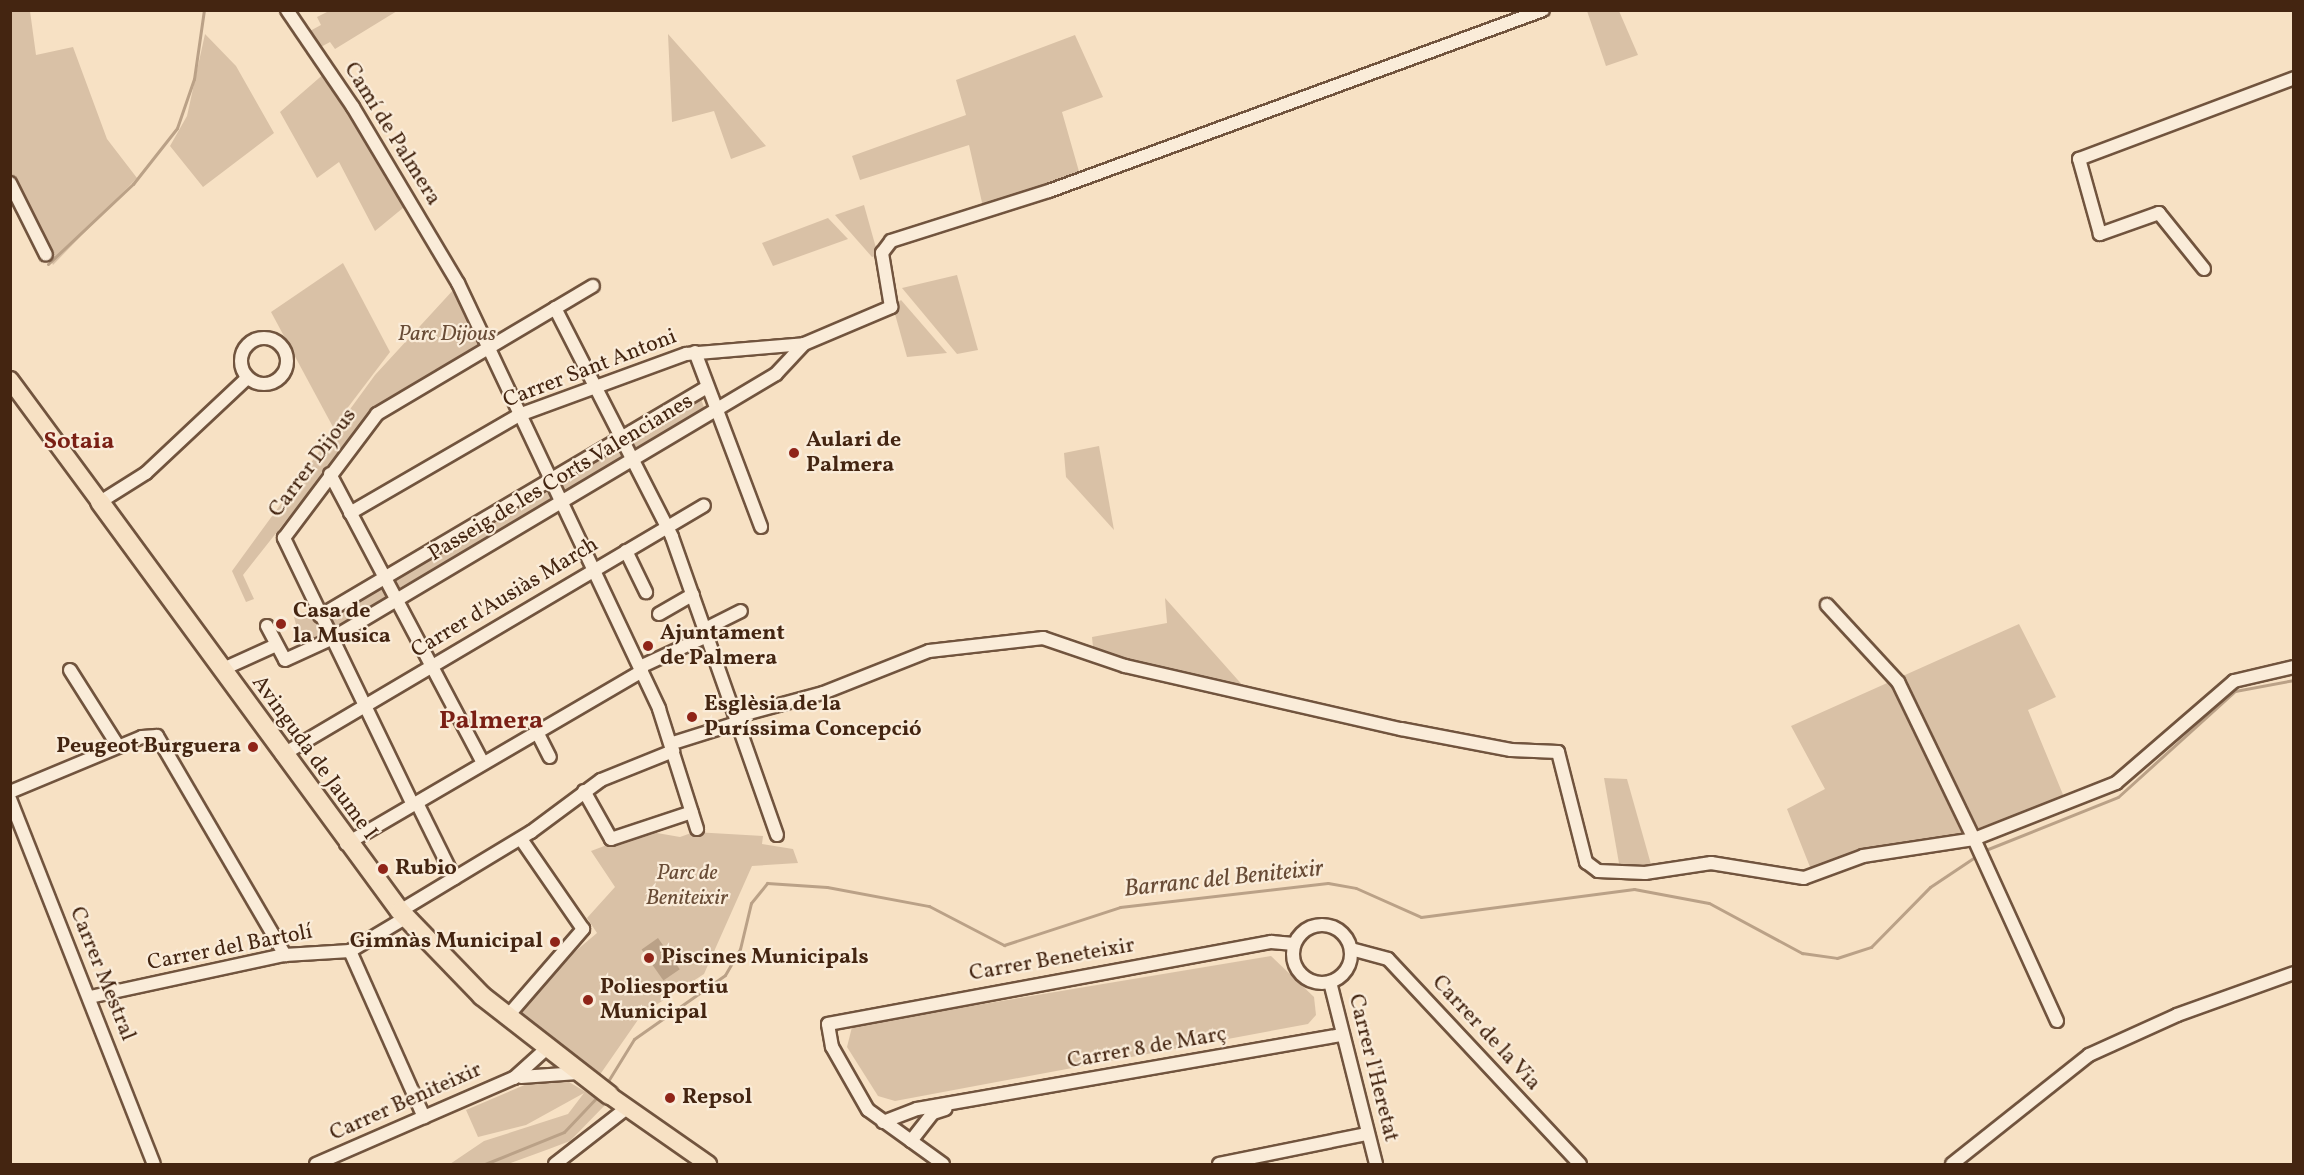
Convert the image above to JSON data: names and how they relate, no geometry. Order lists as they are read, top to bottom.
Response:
{
  "streets": {
    "highway": ["Avinguda de Jaume I"],
    "street": [
      "Camí de Palmera",
      "Carrer Sant Antoni",
      "Carrer Dijous",
      "Passeig de les Corts Valencianes",
      "Carrer d'Ausiàs March",
      "Carrer del Bartolí",
      "Carrer Beneteixir",
      "Carrer Mestral",
      "Carrer de la Via",
      "Carrer 8 de Març",
      "Carrer l'Heretat",
      "Carrer Beniteixir"
    ]
  },
  "crossings": [
    ["Camí de Palmera", "Carrer Sant Antoni"],
    ["Camí de Palmera", "Carrer Dijous"],
    ["Camí de Palmera", "Passeig de les Corts Valencianes"],
    ["Camí de Palmera", "Carrer d'Ausiàs March"],
    ["Camí de Palmera", "Carrer del Bartolí"],
    ["Carrer Sant Antoni", "Passeig de les Corts Valencianes"],
    ["Carrer Dijous", "Passeig de les Corts Valencianes"],
    ["Carrer d'Ausiàs March", "Avinguda de Jaume I"],
    ["Avinguda de Jaume I", "Carrer del Bartolí"],
    ["Avinguda de Jaume I", "Carrer Beniteixir"],
    ["Carrer del Bartolí", "Carrer Mestral"],
    ["Carrer Beneteixir", "Carrer de la Via"],
    ["Carrer Beneteixir", "Carrer 8 de Març"],
    ["Carrer Beneteixir", "Carrer l'Heretat"],
    ["Carrer de la Via", "Carrer l'Heretat"],
    ["Carrer 8 de Març", "Carrer l'Heretat"]
  ],
  "districts": ["Sotaia", "Palmera"],
  "water": ["Barranc del Beniteixir"],
  "parks": ["Parc Dijous", "Parc de Beniteixir"],
  "places": [
    "Aulari de Palmera",
    "Casa de la Musica",
    "Ajuntament de Palmera",
    "Esglèsia de la Puríssima Concepció",
    "Peugeot Burguera",
    "Rubio",
    "Gimnàs Municipal",
    "Piscines Municipals",
    "Poliesportiu Municipal",
    "Repsol"
  ]
}
